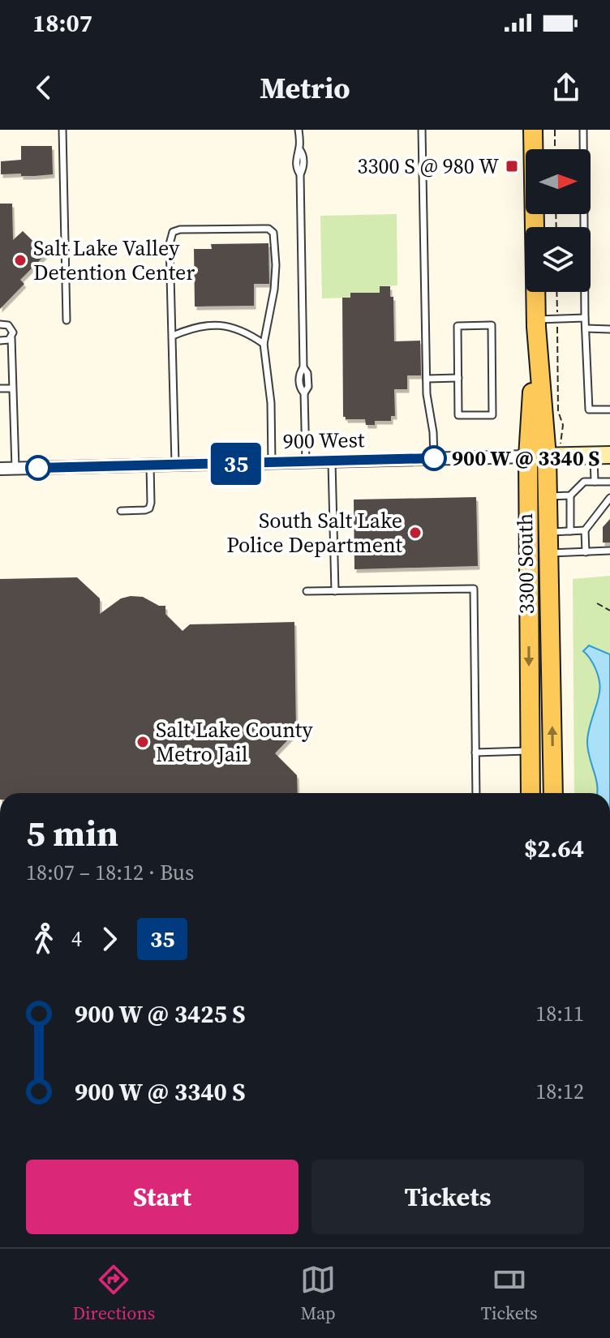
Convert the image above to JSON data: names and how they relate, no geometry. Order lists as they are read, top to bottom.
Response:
{
  "streets": {
    "main road": ["900 West", "3300 South"]
  },
  "crossings": [
    ["900 West", "3300 South"]
  ],
  "places": {
    "transit": ["3300 S @ 980 W"],
    "other": [
      "Salt Lake Valley Detention Center",
      "900 W @ 3340 S",
      "South Salt Lake Police Department",
      "Salt Lake County Metro Jail"
    ]
  },
  "lines": ["bus line 35"],
  "north": "right",
  "page": {
    "status": "18:07",
    "header": "Metrio",
    "on_map": "35",
    "heading": ["5 min", "18:07 – 18:12 · Bus", "$2.64"],
    "legs": ["4", "35"],
    "list": [
      {
        "name": "900 W @ 3425 S",
        "value": "18:11"
      },
      {
        "name": "900 W @ 3340 S",
        "value": "18:12"
      }
    ],
    "buttons": ["Start", "Tickets"],
    "tabs": ["Directions", "Map", "Tickets"]
  }
}
